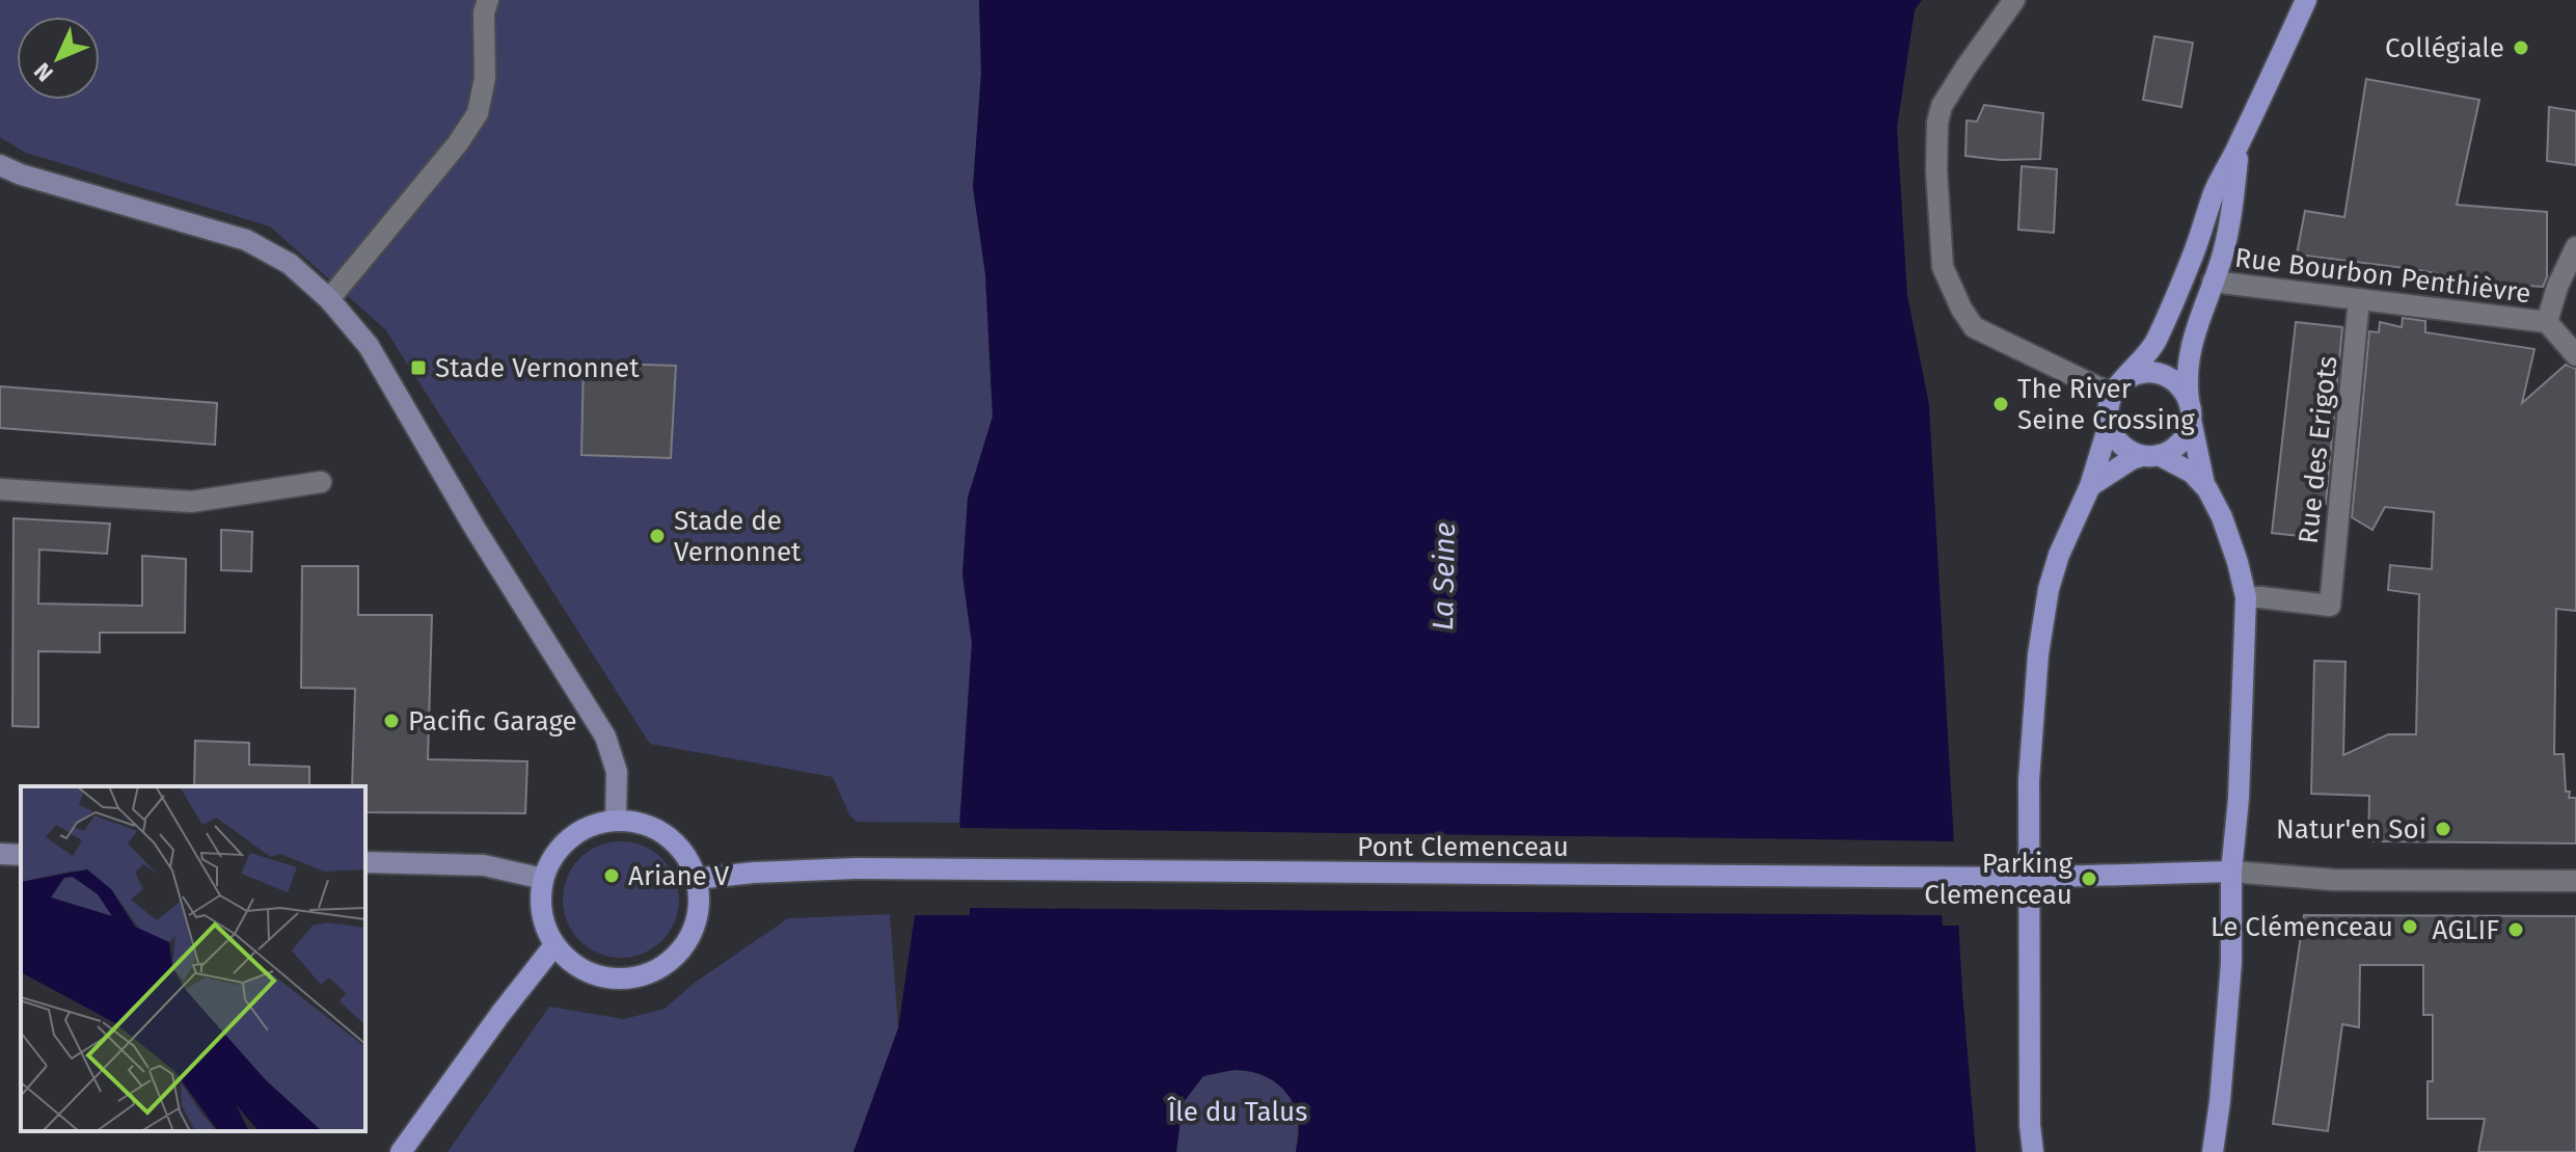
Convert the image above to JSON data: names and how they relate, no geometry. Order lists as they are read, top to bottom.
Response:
{
  "streets": {
    "main road": ["Pont Clemenceau"],
    "street": ["Rue Bourbon Penthièvre", "Rue des Erigots"]
  },
  "crossings": [
    ["Rue Bourbon Penthièvre", "Rue des Erigots"]
  ],
  "water": ["La Seine"],
  "parks": ["Île du Talus"],
  "places": {
    "other": [
      "Collégiale",
      "The River Seine Crossing",
      "Stade de Vernonnet",
      "Pacific Garage",
      "Natur'en Soi",
      "Ariane V",
      "Parking Clemenceau",
      "Le Clémenceau",
      "AGLIF"
    ],
    "transit": ["Stade Vernonnet"]
  },
  "north": "bottom left"
}
